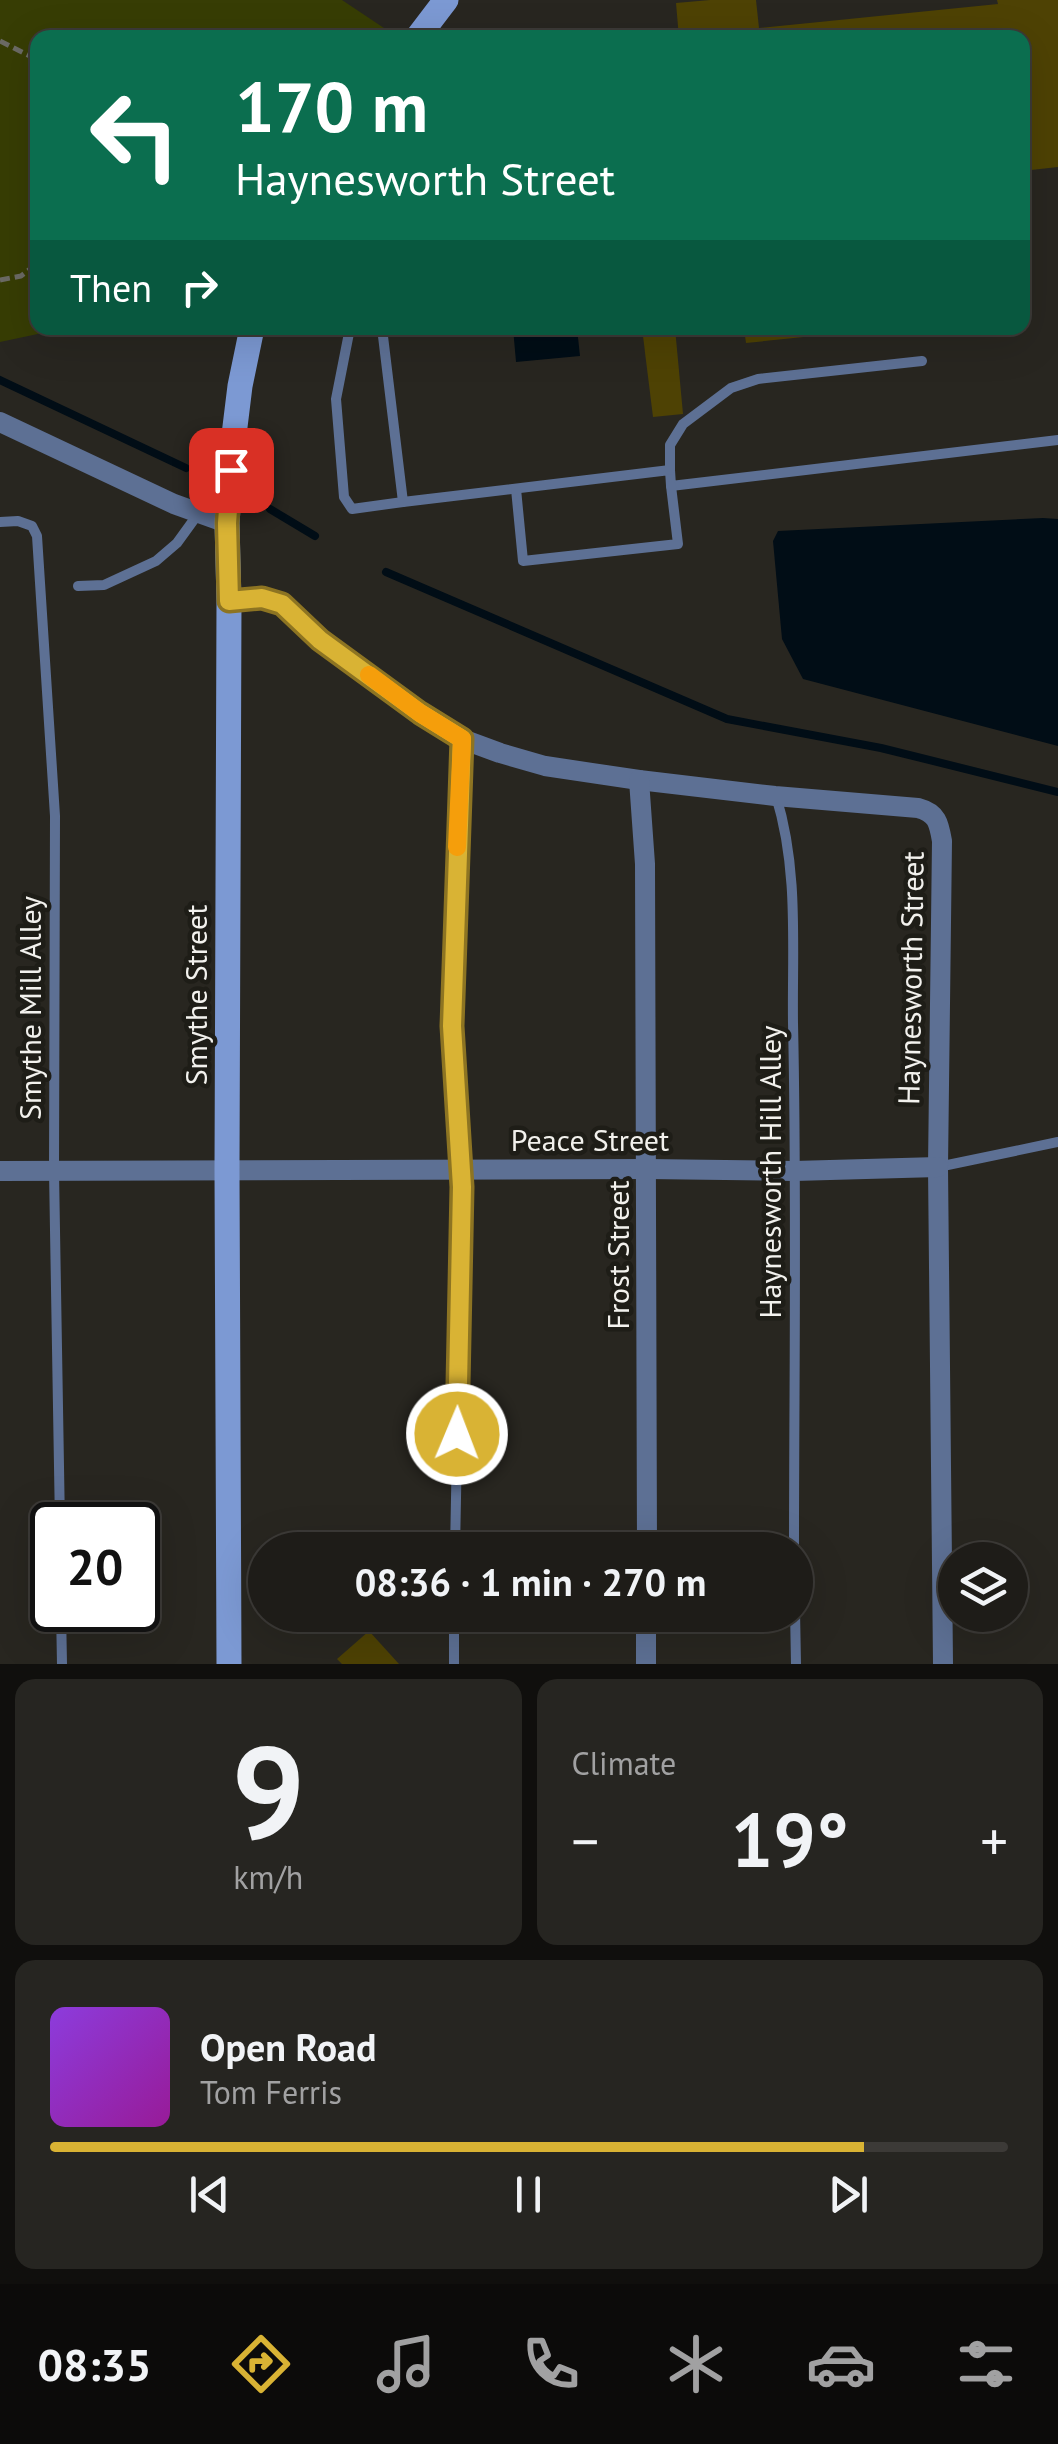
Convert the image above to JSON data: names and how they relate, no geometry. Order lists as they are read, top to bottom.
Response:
{
  "streets": {
    "street": [
      "Haynesworth Street",
      "Smythe Street",
      "Peace Street",
      "Frost Street"
    ],
    "lane": ["Smythe Mill Alley", "Haynesworth Hill Alley"]
  },
  "crossings": [
    ["Haynesworth Street", "Smythe Street"],
    ["Haynesworth Street", "Peace Street"],
    ["Haynesworth Street", "Haynesworth Hill Alley"],
    ["Haynesworth Street", "Frost Street"],
    ["Smythe Street", "Peace Street"],
    ["Smythe Mill Alley", "Peace Street"],
    ["Peace Street", "Haynesworth Hill Alley"],
    ["Peace Street", "Frost Street"]
  ],
  "page": {
    "turn": ["170 m", "Haynesworth Street"],
    "then": "Then",
    "limit": "20",
    "trip": "08:36 · 1 min · 270 m",
    "tile": [
      ["9", "km/h"],
      "Climate"
    ],
    "heat": ["−", "19°", "+"],
    "song": ["Open Road", "Tom Ferris"],
    "tabs": "08:35"
  }
}
